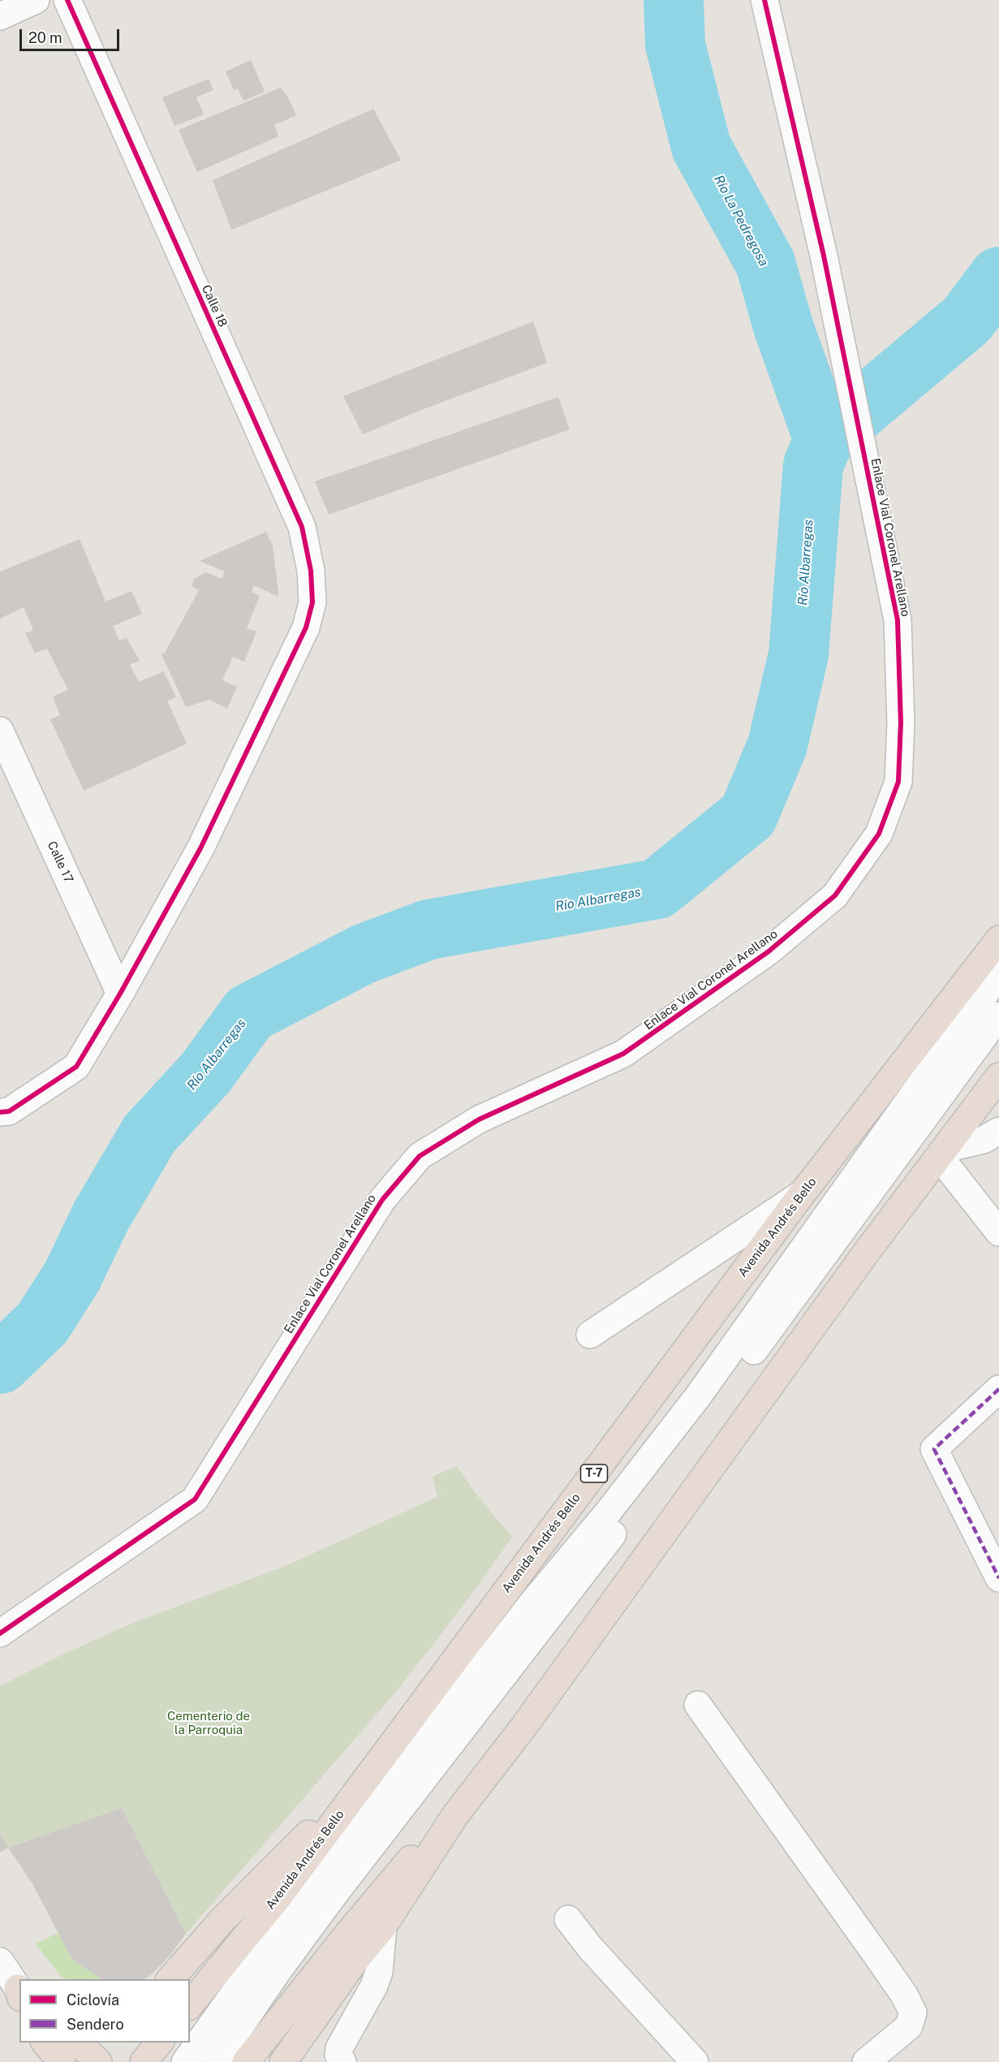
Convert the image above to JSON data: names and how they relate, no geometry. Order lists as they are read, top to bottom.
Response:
{
  "streets": {
    "highway": ["Avenida Andrés Bello", "T-7"],
    "street": ["Calle 18", "Enlace Vial Coronel Arellano", "Calle 17"]
  },
  "crossings": [
    ["Calle 18", "Calle 17"]
  ],
  "water": ["Río La Pedregosa", "Río Albarregas"],
  "parks": ["Cementerio de la Parroquia"],
  "legend": ["Ciclovía", "Sendero"],
  "scale_bar": "20 m"
}
